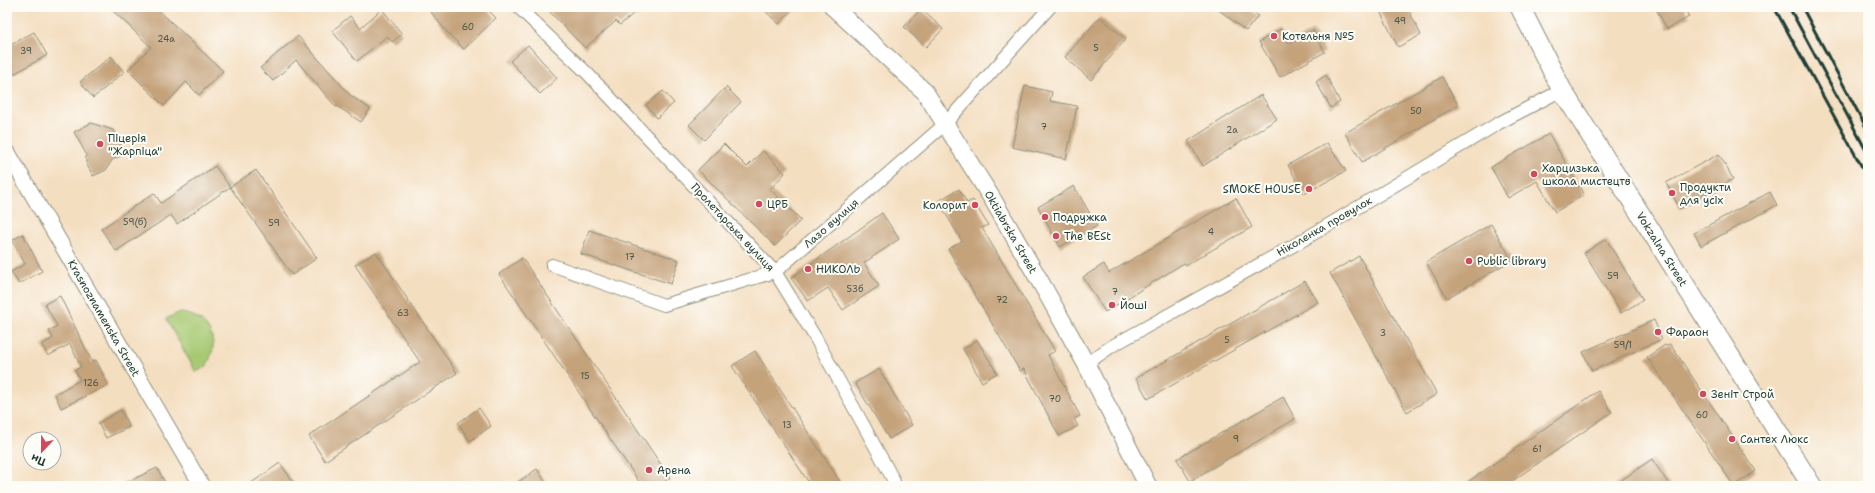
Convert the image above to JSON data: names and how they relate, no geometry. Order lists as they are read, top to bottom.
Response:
{
  "streets": {
    "main road": ["Oktiabrska Street", "Vokzalna Street"],
    "street": [
      "Лазо вулиця",
      "Ніколенка провулок",
      "Пролетарська вулиця",
      "Krasnoznamenska Street"
    ]
  },
  "crossings": [
    ["Лазо вулиця", "Пролетарська вулиця"],
    ["Лазо вулиця", "Oktiabrska Street"],
    ["Ніколенка провулок", "Oktiabrska Street"],
    ["Ніколенка провулок", "Vokzalna Street"]
  ],
  "places": [
    "Котельня №5",
    "Піцерія \"Жарпіца\"",
    "Харцизька школа мистецтв",
    "SMOKE HOUSE",
    "Продукти для усіх",
    "ЦРБ",
    "Колорит",
    "Подружка",
    "The BESt",
    "Public library",
    "НИКОЛЬ",
    "Йоші",
    "Фараон",
    "Зеніт Строй",
    "Сантех Люкс",
    "Арена"
  ],
  "house_numbers": [
    "49",
    "60",
    "24а",
    "5",
    "39",
    "50",
    "7",
    "2а",
    "59(б)",
    "59",
    "4",
    "17",
    "59",
    "53б",
    "7",
    "72",
    "63",
    "3",
    "5",
    "59/1",
    "15",
    "126",
    "70",
    "60",
    "13",
    "9",
    "61"
  ],
  "north": "bottom"
}
